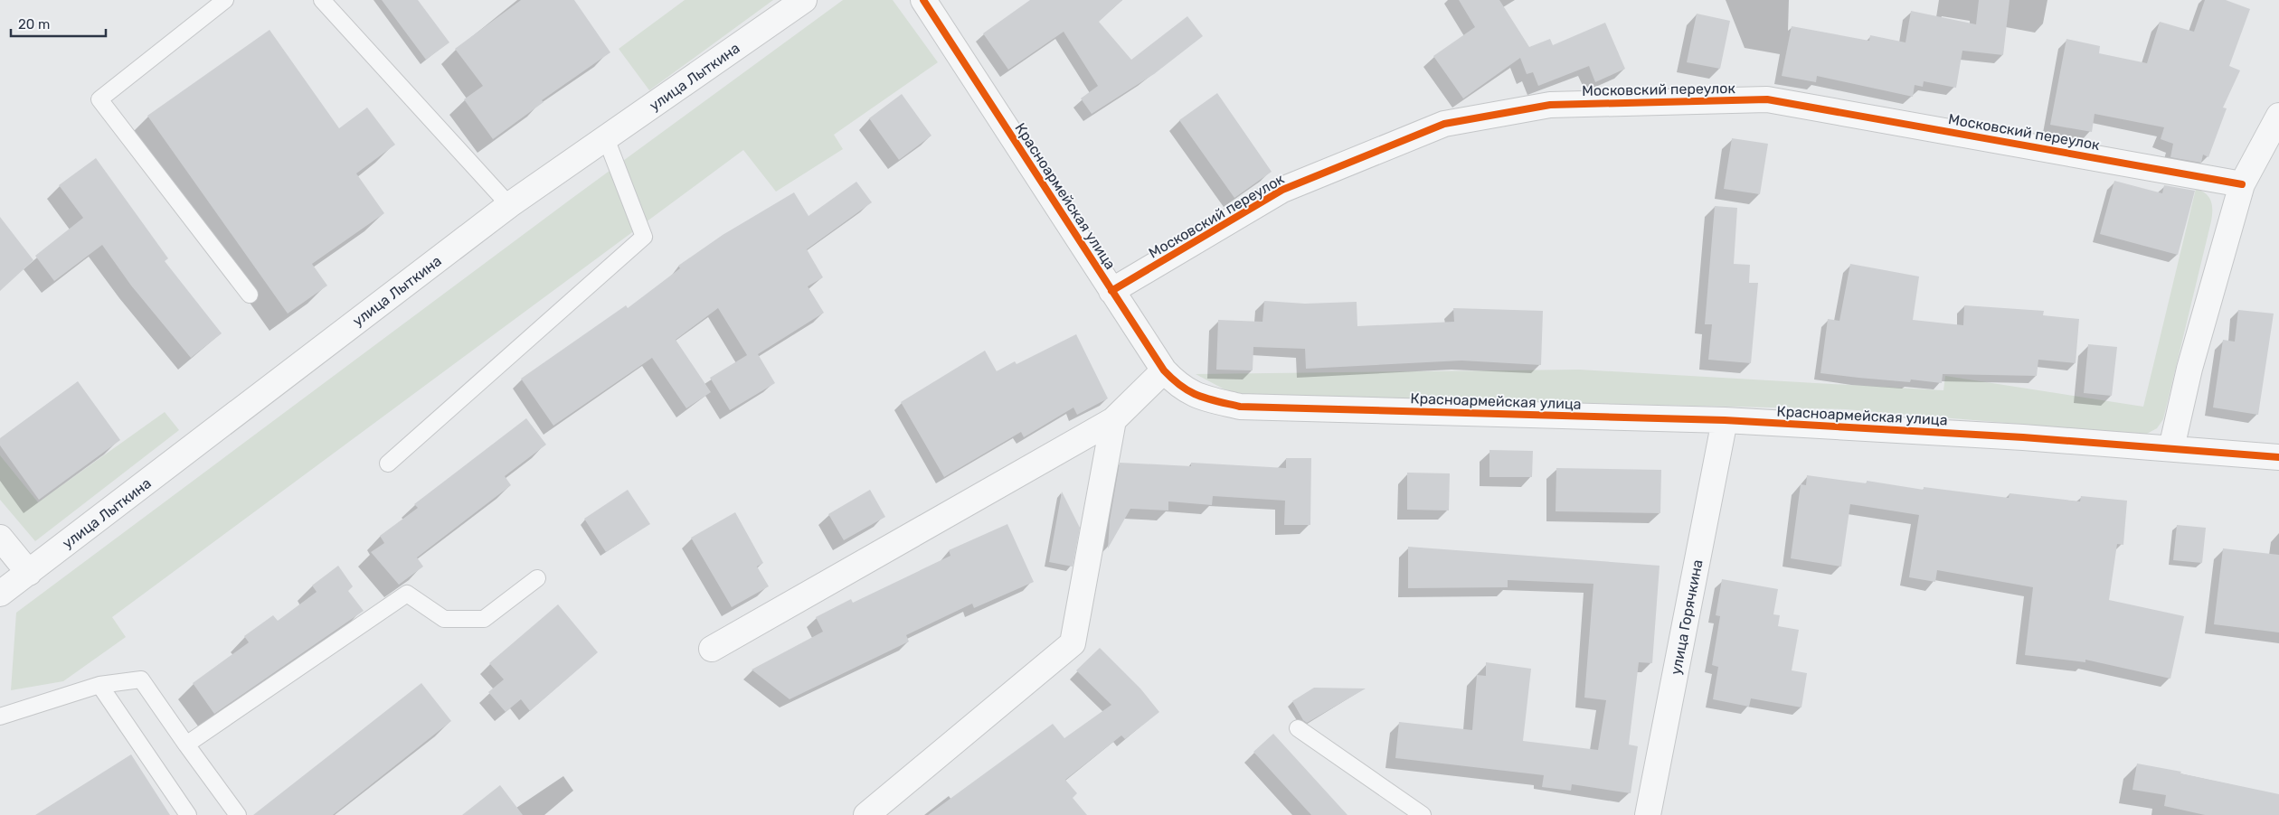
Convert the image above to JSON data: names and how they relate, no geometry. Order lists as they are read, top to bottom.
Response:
{
  "streets": {
    "street": [
      "улица Лыткина",
      "Московский переулок",
      "Красноармейская улица",
      "улица Горячкина"
    ]
  },
  "crossings": [
    ["Московский переулок", "Красноармейская улица"],
    ["Красноармейская улица", "улица Горячкина"]
  ],
  "scale_bar": "20 m"
}
